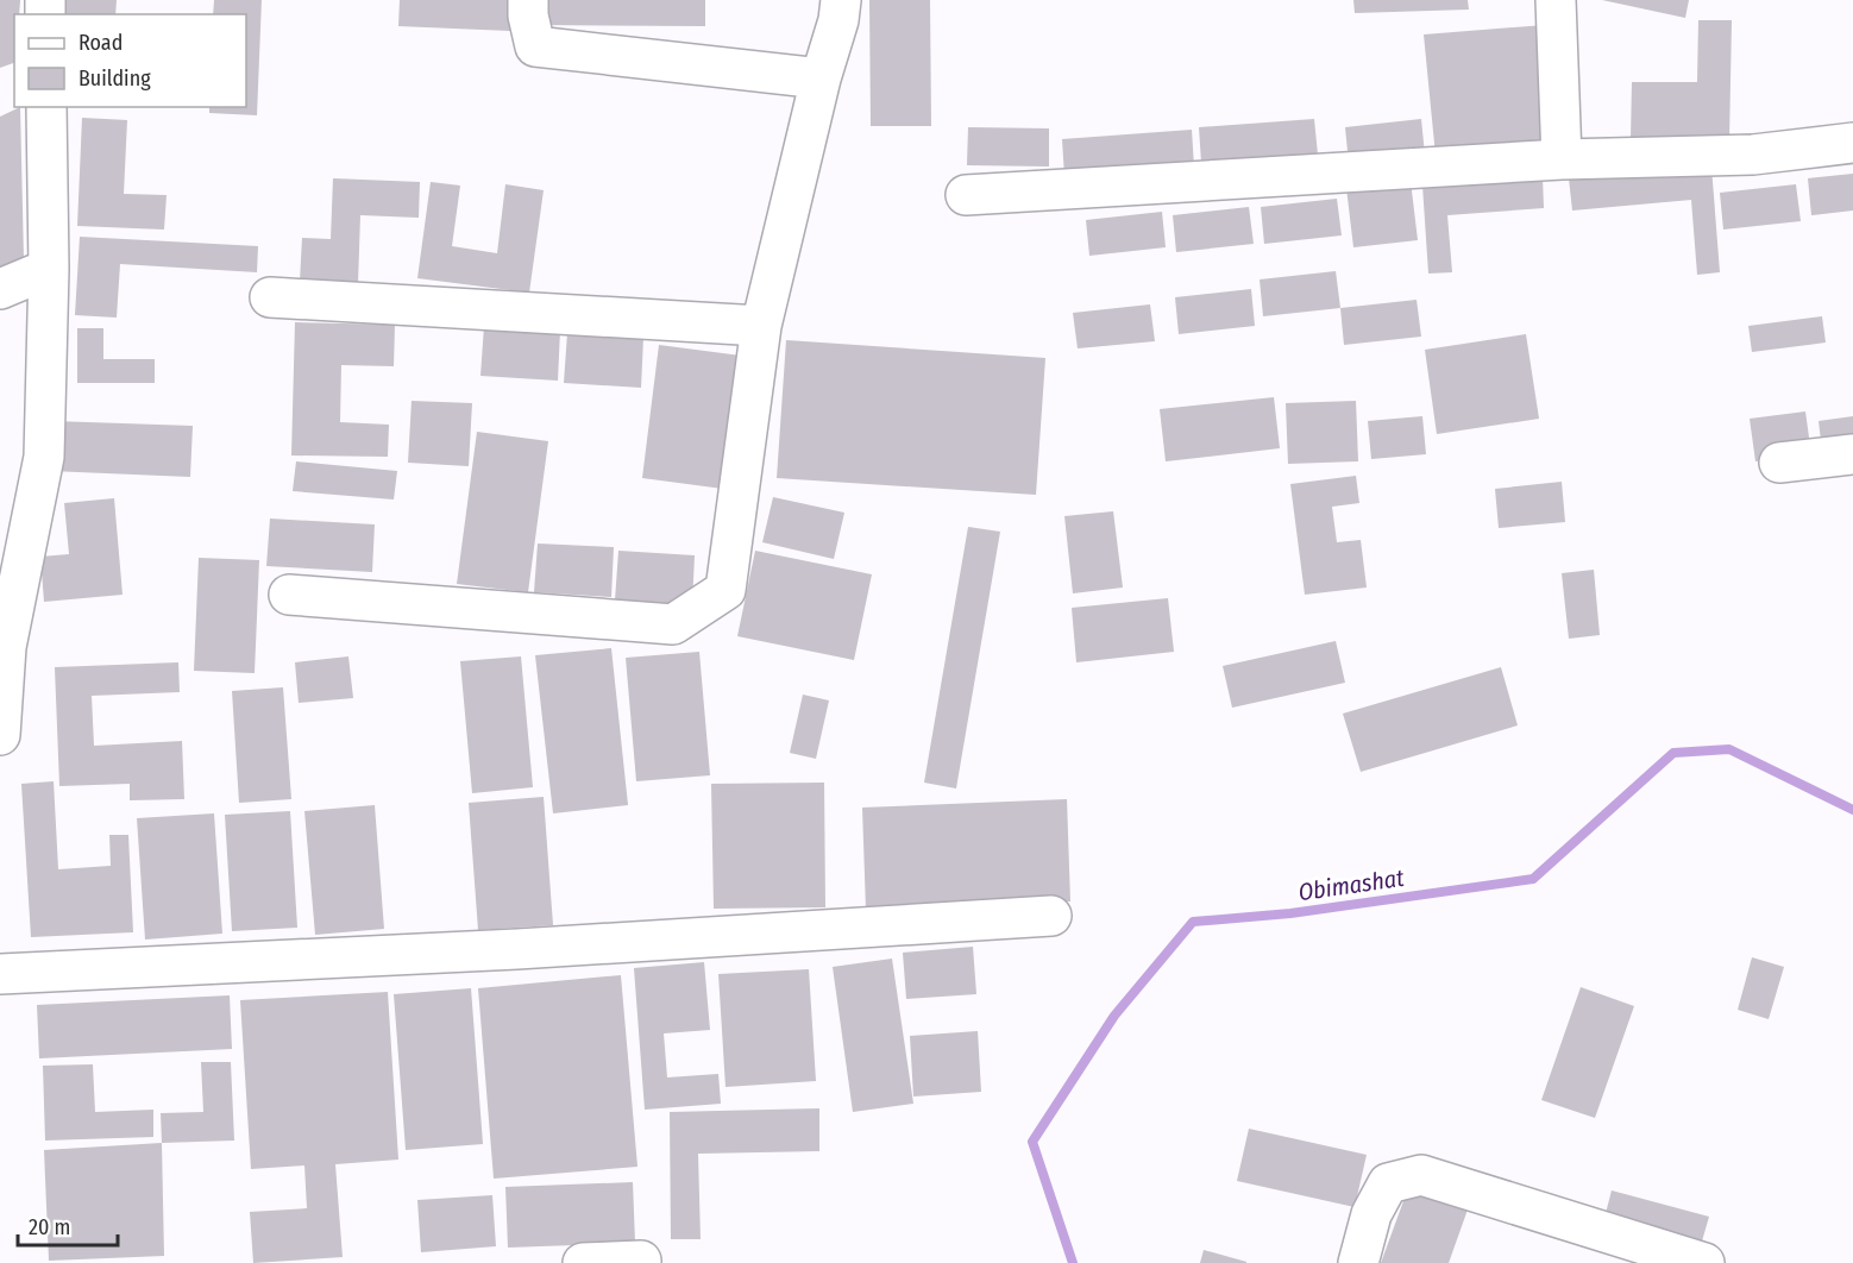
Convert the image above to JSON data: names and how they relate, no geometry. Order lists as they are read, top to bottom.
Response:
{
  "water": ["Obimashat"],
  "legend": ["Road", "Building"],
  "scale_bar": "20 m"
}
